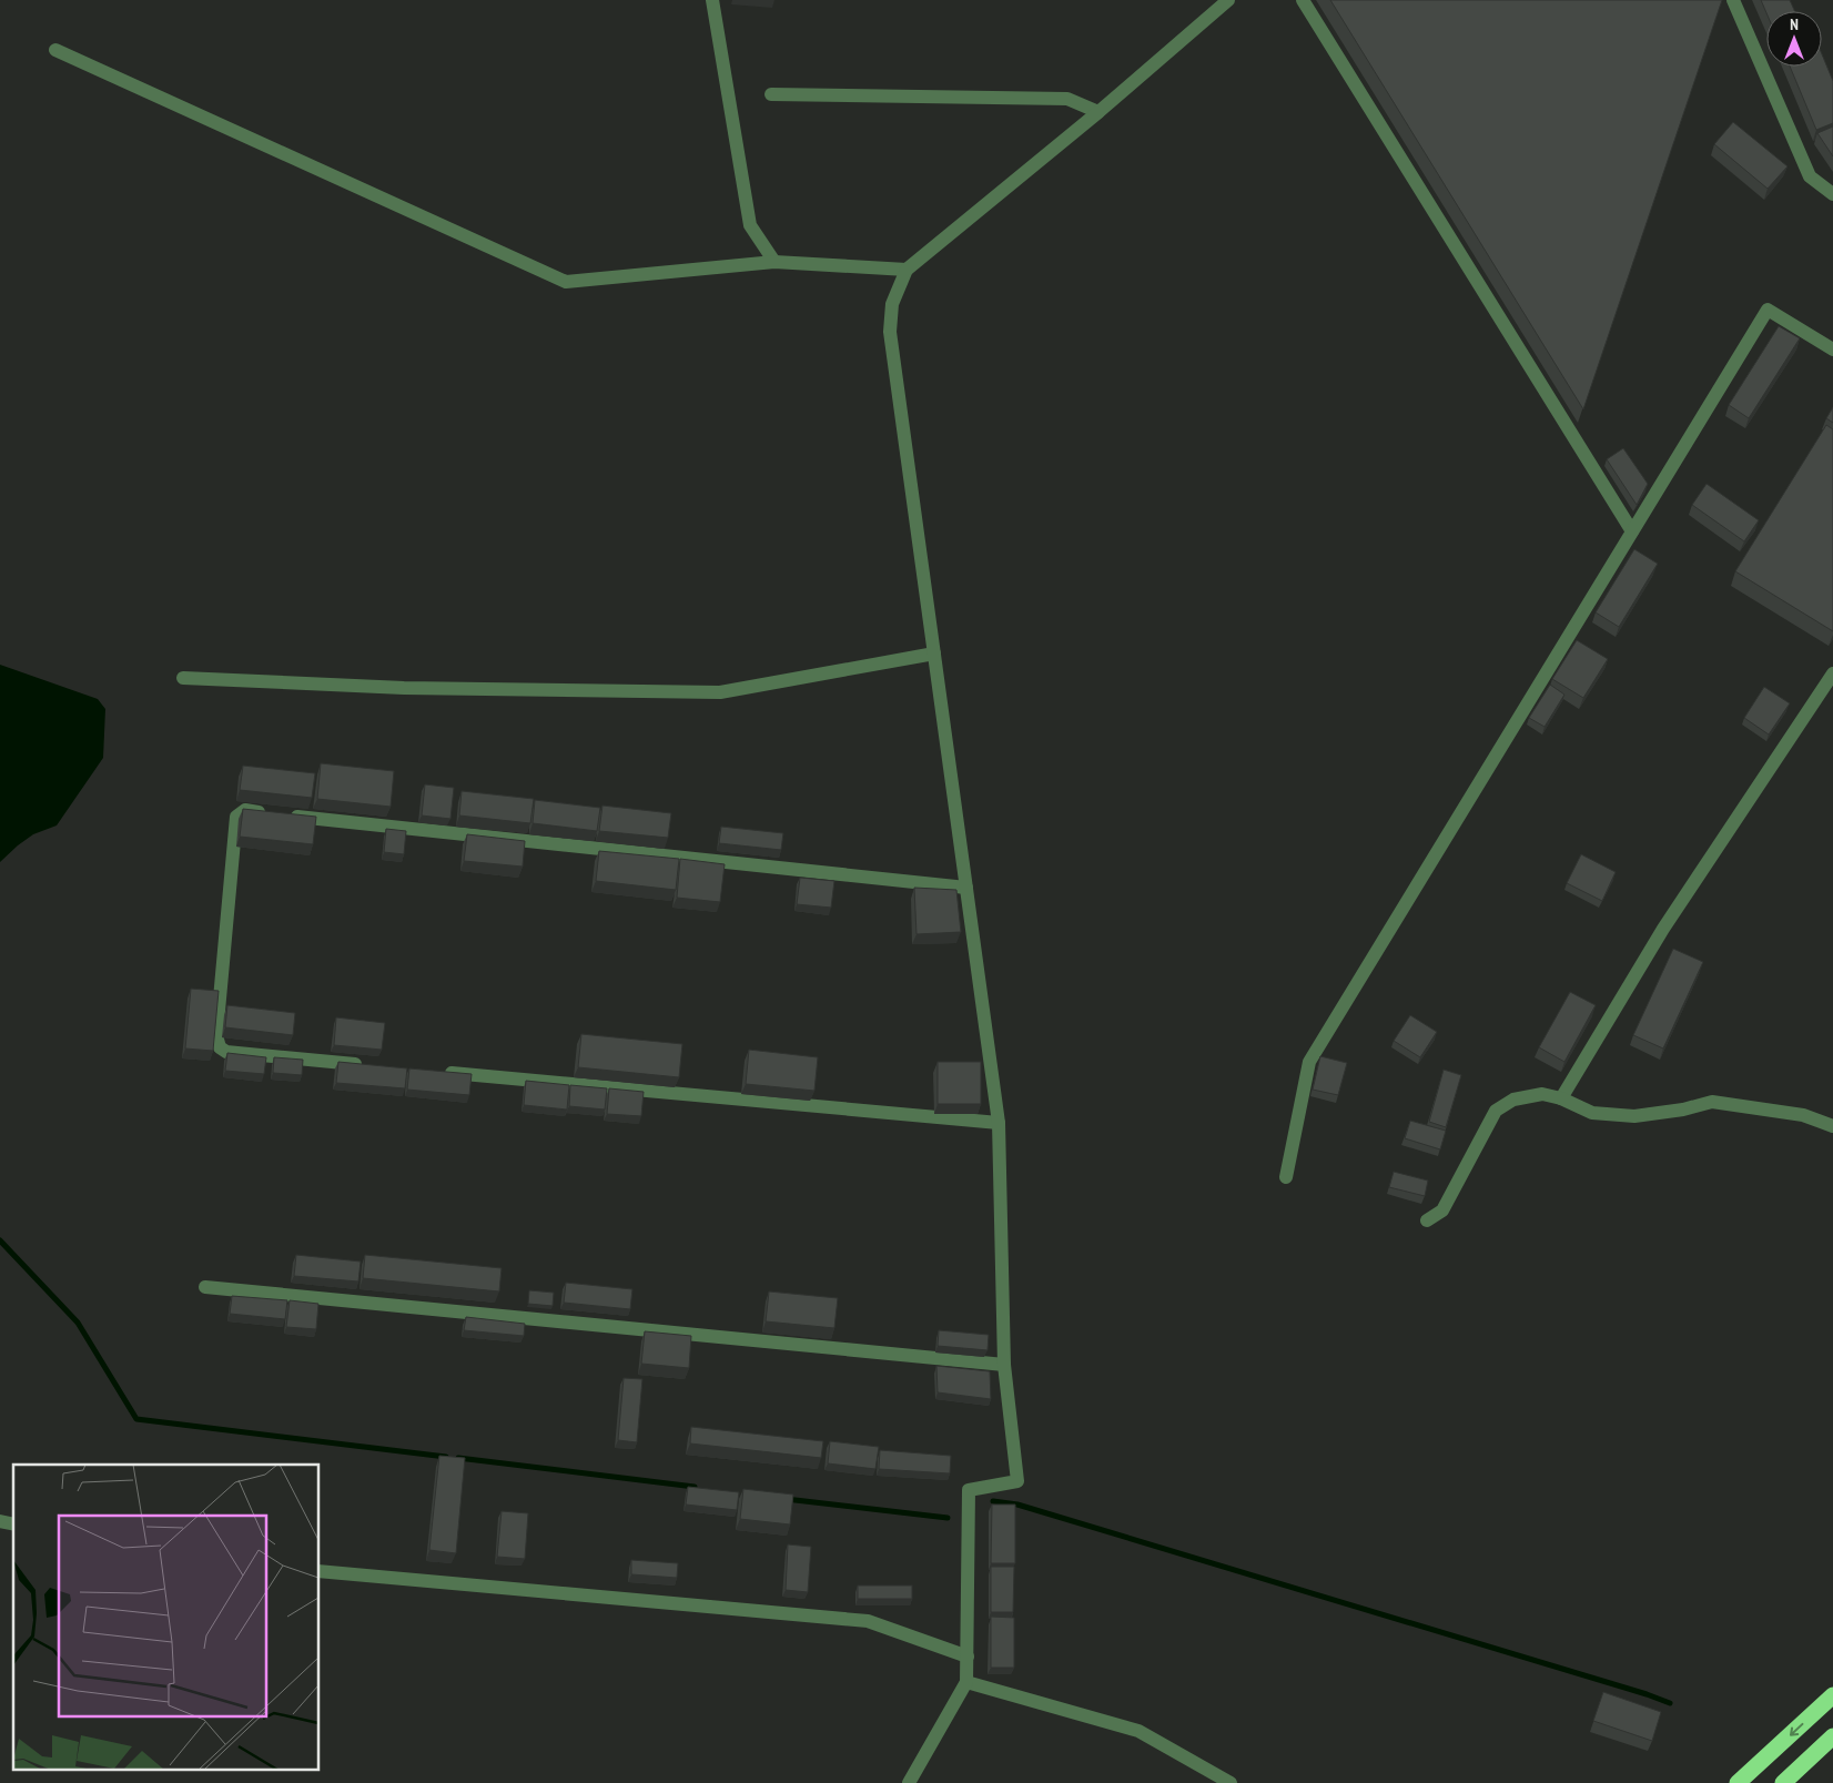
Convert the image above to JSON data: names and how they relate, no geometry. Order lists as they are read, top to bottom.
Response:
{
  "north": "top"
}
